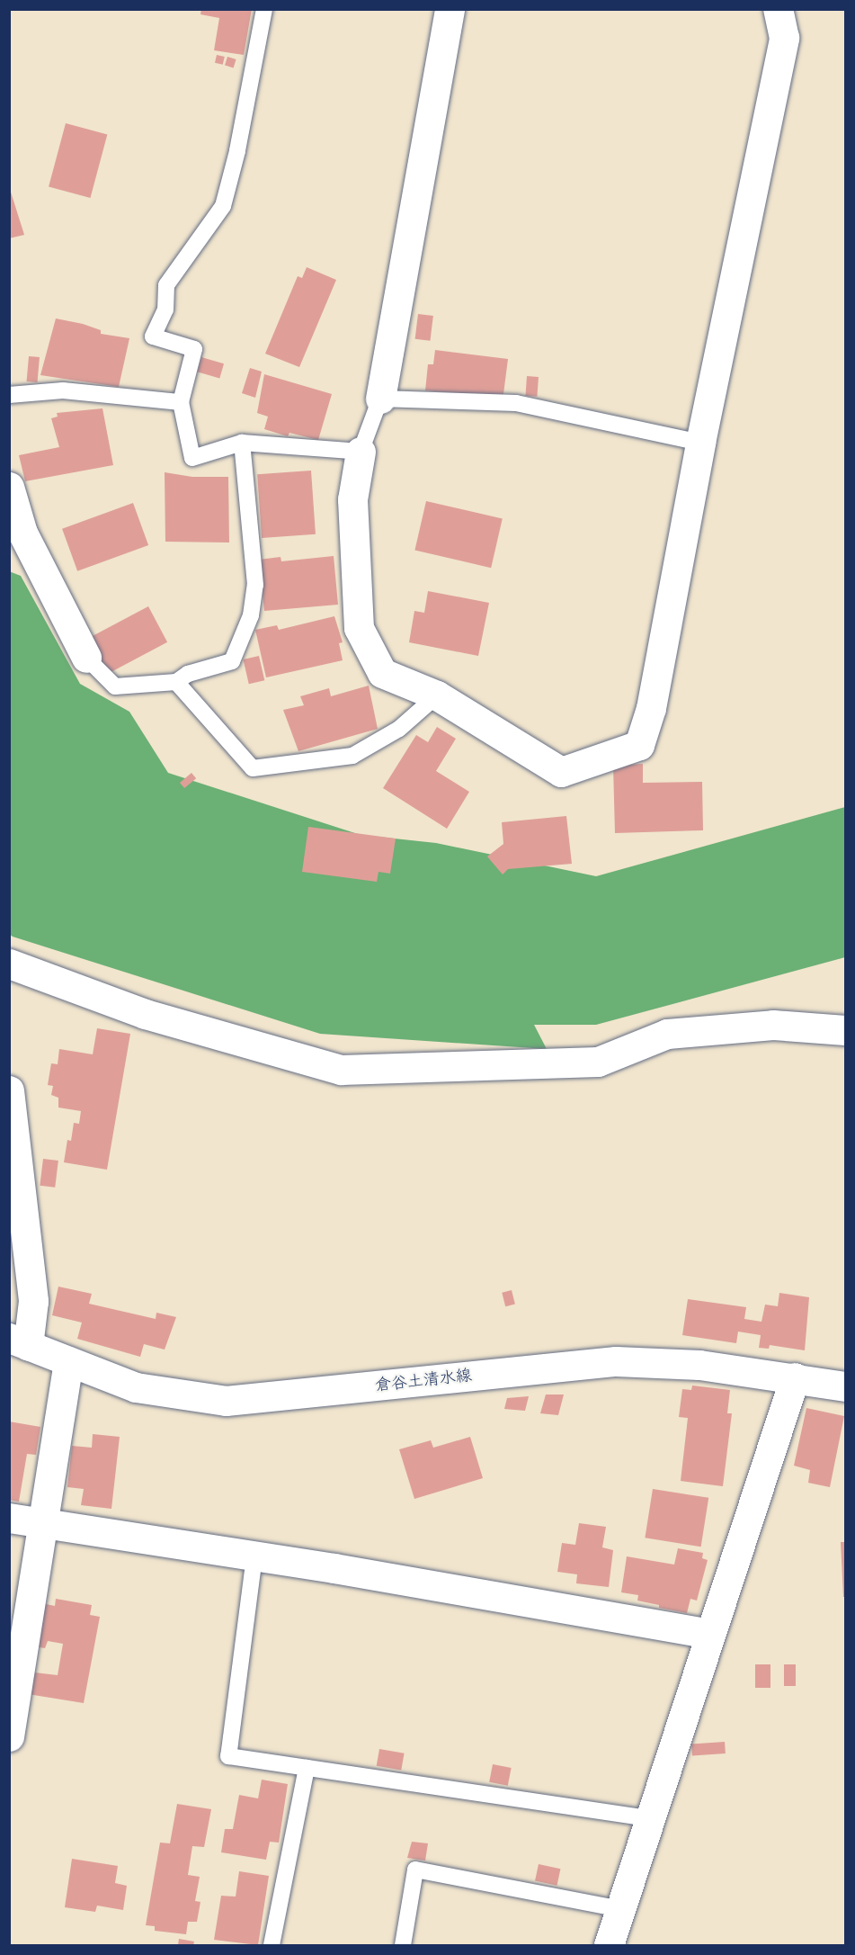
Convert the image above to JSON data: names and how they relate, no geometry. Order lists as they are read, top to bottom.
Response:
{
  "streets": {
    "street": ["倉谷土清水線"]
  }
}
